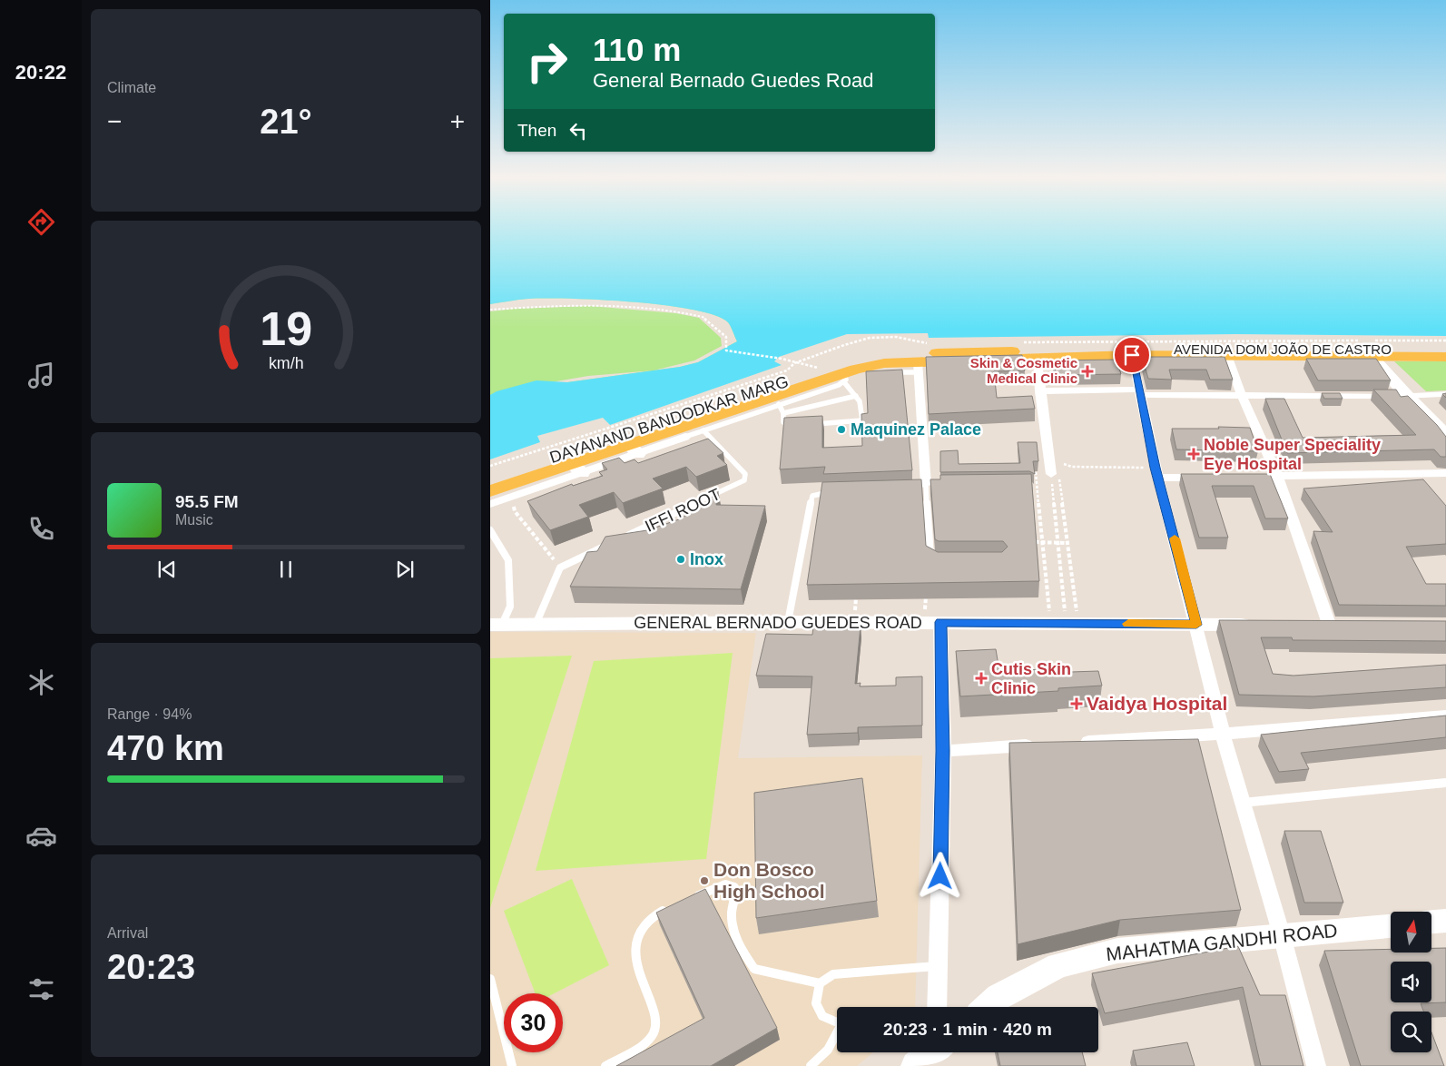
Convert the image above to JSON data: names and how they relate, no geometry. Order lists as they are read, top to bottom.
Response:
{
  "streets": {
    "main road": ["AVENIDA DOM JOÃO DE CASTRO", "DAYANAND BANDODKAR MARG"],
    "street": ["GENERAL BERNADO GUEDES ROAD", "MAHATMA GANDHI ROAD"],
    "lane": ["IFFI ROOT"]
  },
  "crossings": [
    ["AVENIDA DOM JOÃO DE CASTRO", "DAYANAND BANDODKAR MARG"]
  ],
  "places": {
    "health": [
      "Skin & Cosmetic Medical Clinic",
      "Noble Super Speciality Eye Hospital",
      "Cutis Skin Clinic",
      "Vaidya Hospital"
    ],
    "other": ["Maquinez Palace", "Inox", "Don Bosco High School"]
  },
  "north": "top",
  "page": {
    "tabs": "20:22",
    "tile": [
      "Climate",
      ["Range · 94%", "470 km"],
      ["Arrival", "20:23"]
    ],
    "turn": ["110 m", "General Bernado Guedes Road"],
    "heat": ["−", "21°", "+"],
    "then": "Then",
    "song": ["95.5 FM", "Music"],
    "limit": "30",
    "trip": "20:23 · 1 min · 420 m",
    "gauge": ["19", "km/h"]
  }
}
